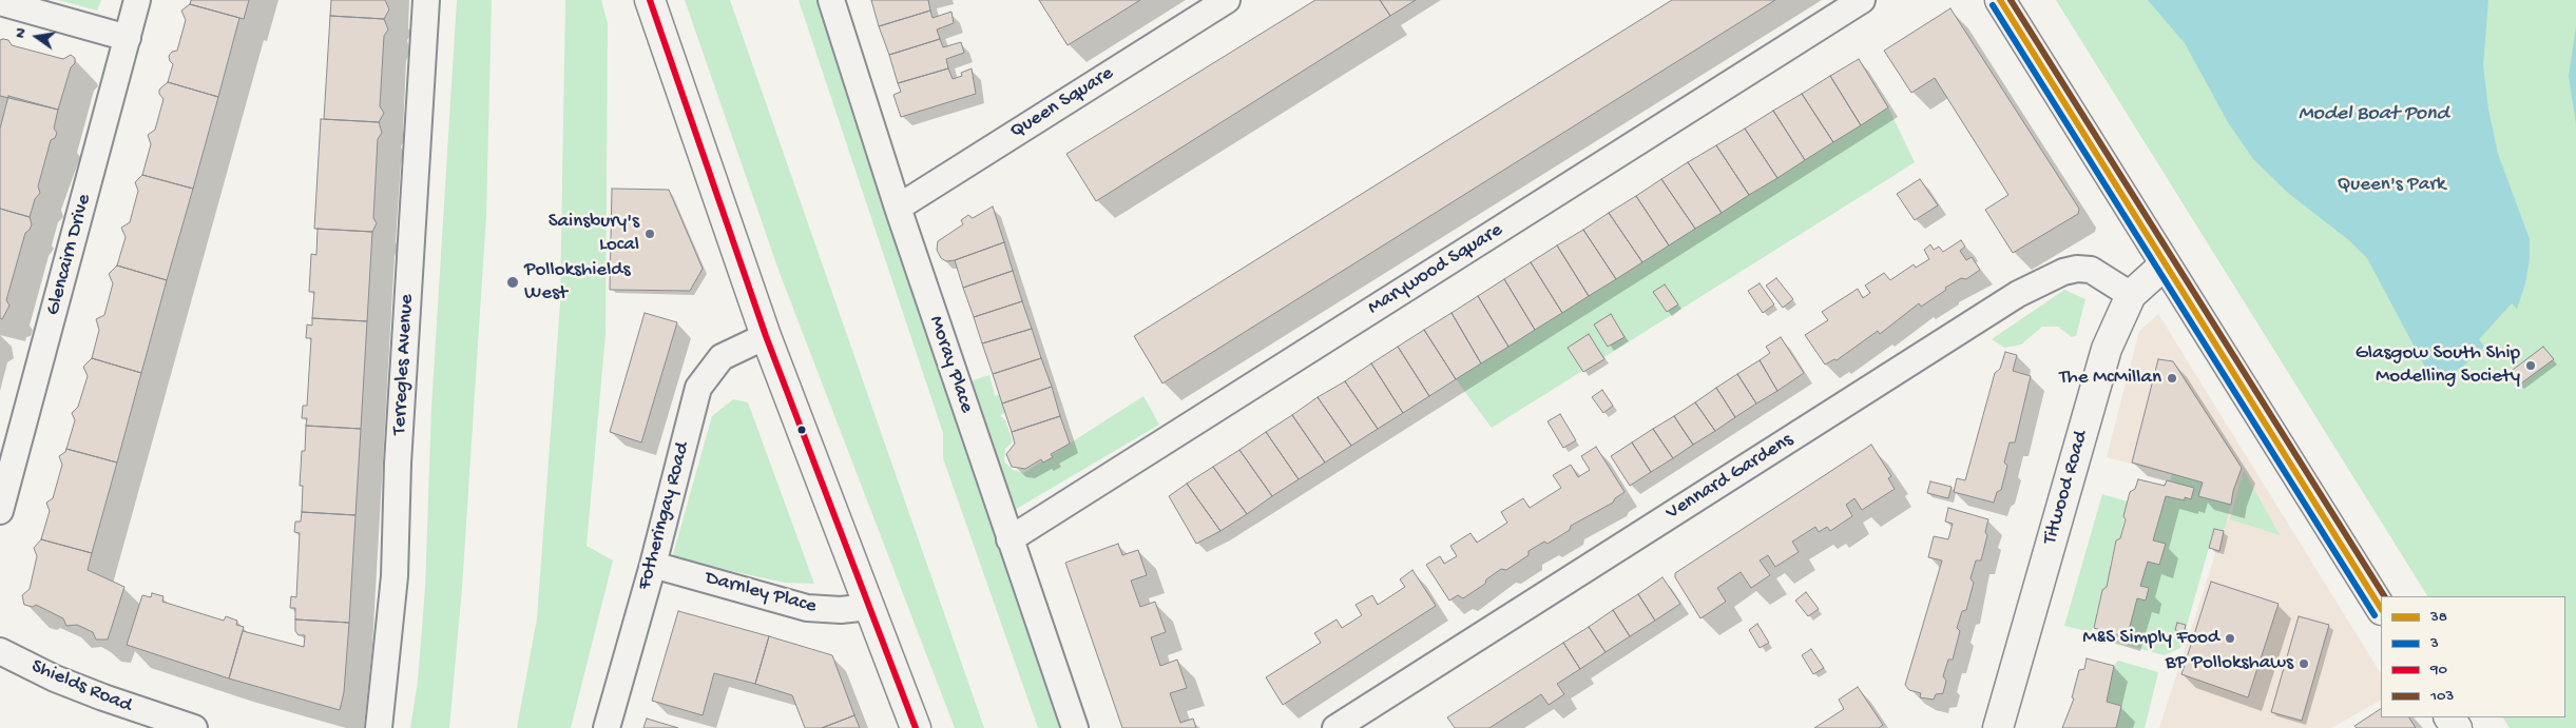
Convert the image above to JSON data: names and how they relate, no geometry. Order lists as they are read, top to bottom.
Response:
{
  "streets": {
    "main road": ["Titwood Road"],
    "street": [
      "Queen Square",
      "Glencairn Drive",
      "Marywood Square",
      "Terregles Avenue",
      "Moray Place",
      "Vennard Gardens",
      "Fotheringay Road",
      "Darnley Place",
      "Shields Road"
    ]
  },
  "crossings": [
    ["Queen Square", "Moray Place"],
    ["Marywood Square", "Moray Place"],
    ["Vennard Gardens", "Titwood Road"],
    ["Fotheringay Road", "Darnley Place"]
  ],
  "water": ["Model Boat Pond"],
  "parks": ["Queen's Park"],
  "places": [
    "Sainsbury's Local",
    "Pollokshields West",
    "Glasgow South Ship Modelling Society",
    "The McMillan",
    "M&S Simply Food",
    "BP Pollokshaws"
  ],
  "lines": [
    "transit line 38",
    "transit line 90",
    "transit line 103",
    "transit line 3"
  ],
  "legend": [
    "38",
    "3",
    "90",
    "103"
  ],
  "north": "left"
}
